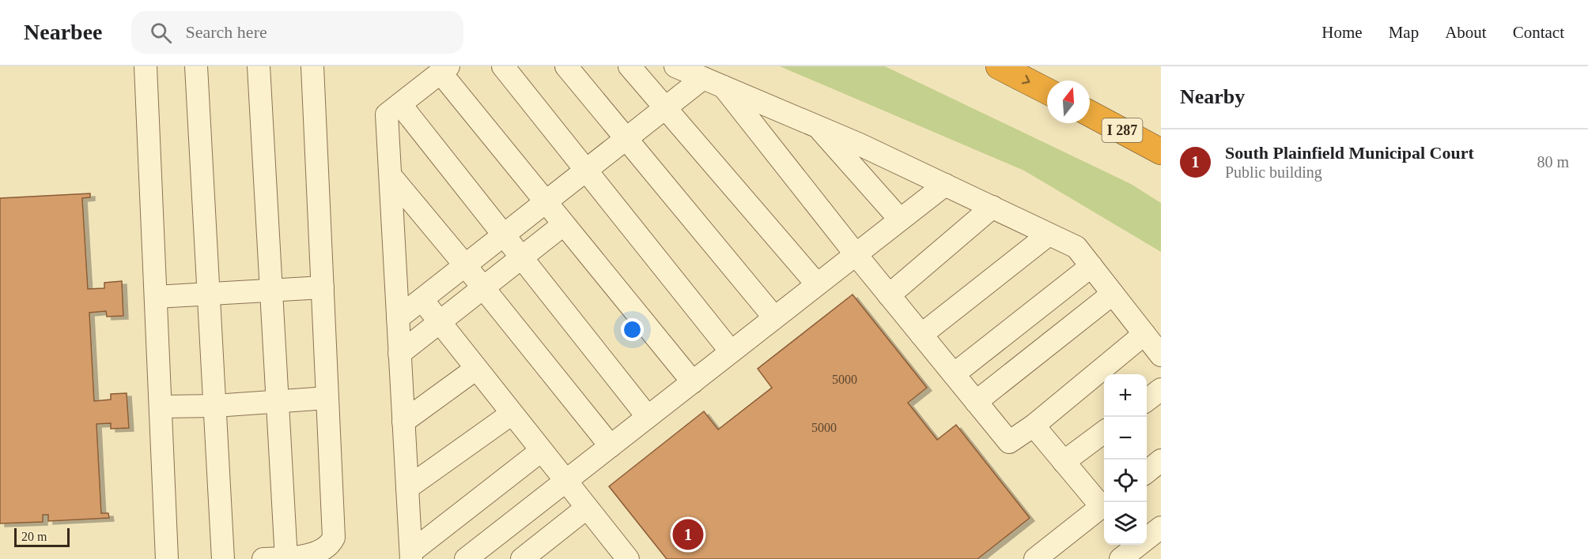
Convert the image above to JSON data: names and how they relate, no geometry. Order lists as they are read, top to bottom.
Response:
{
  "streets": {
    "highway": ["I 287"]
  },
  "house_numbers": ["5000", "5000"],
  "scale_bar": "20 m",
  "north": "top",
  "page": {
    "header": "Nearbee",
    "search": "Search here",
    "nav": [
      "Home",
      "Map",
      "About",
      "Contact"
    ],
    "heading": "Nearby",
    "list": [
      {
        "mark": "1",
        "name": "South Plainfield Municipal Court",
        "note": "Public building",
        "value": "80 m"
      }
    ],
    "map_buttons": ["+", "−"],
    "pins": "1",
    "scale": "20 m"
  }
}
